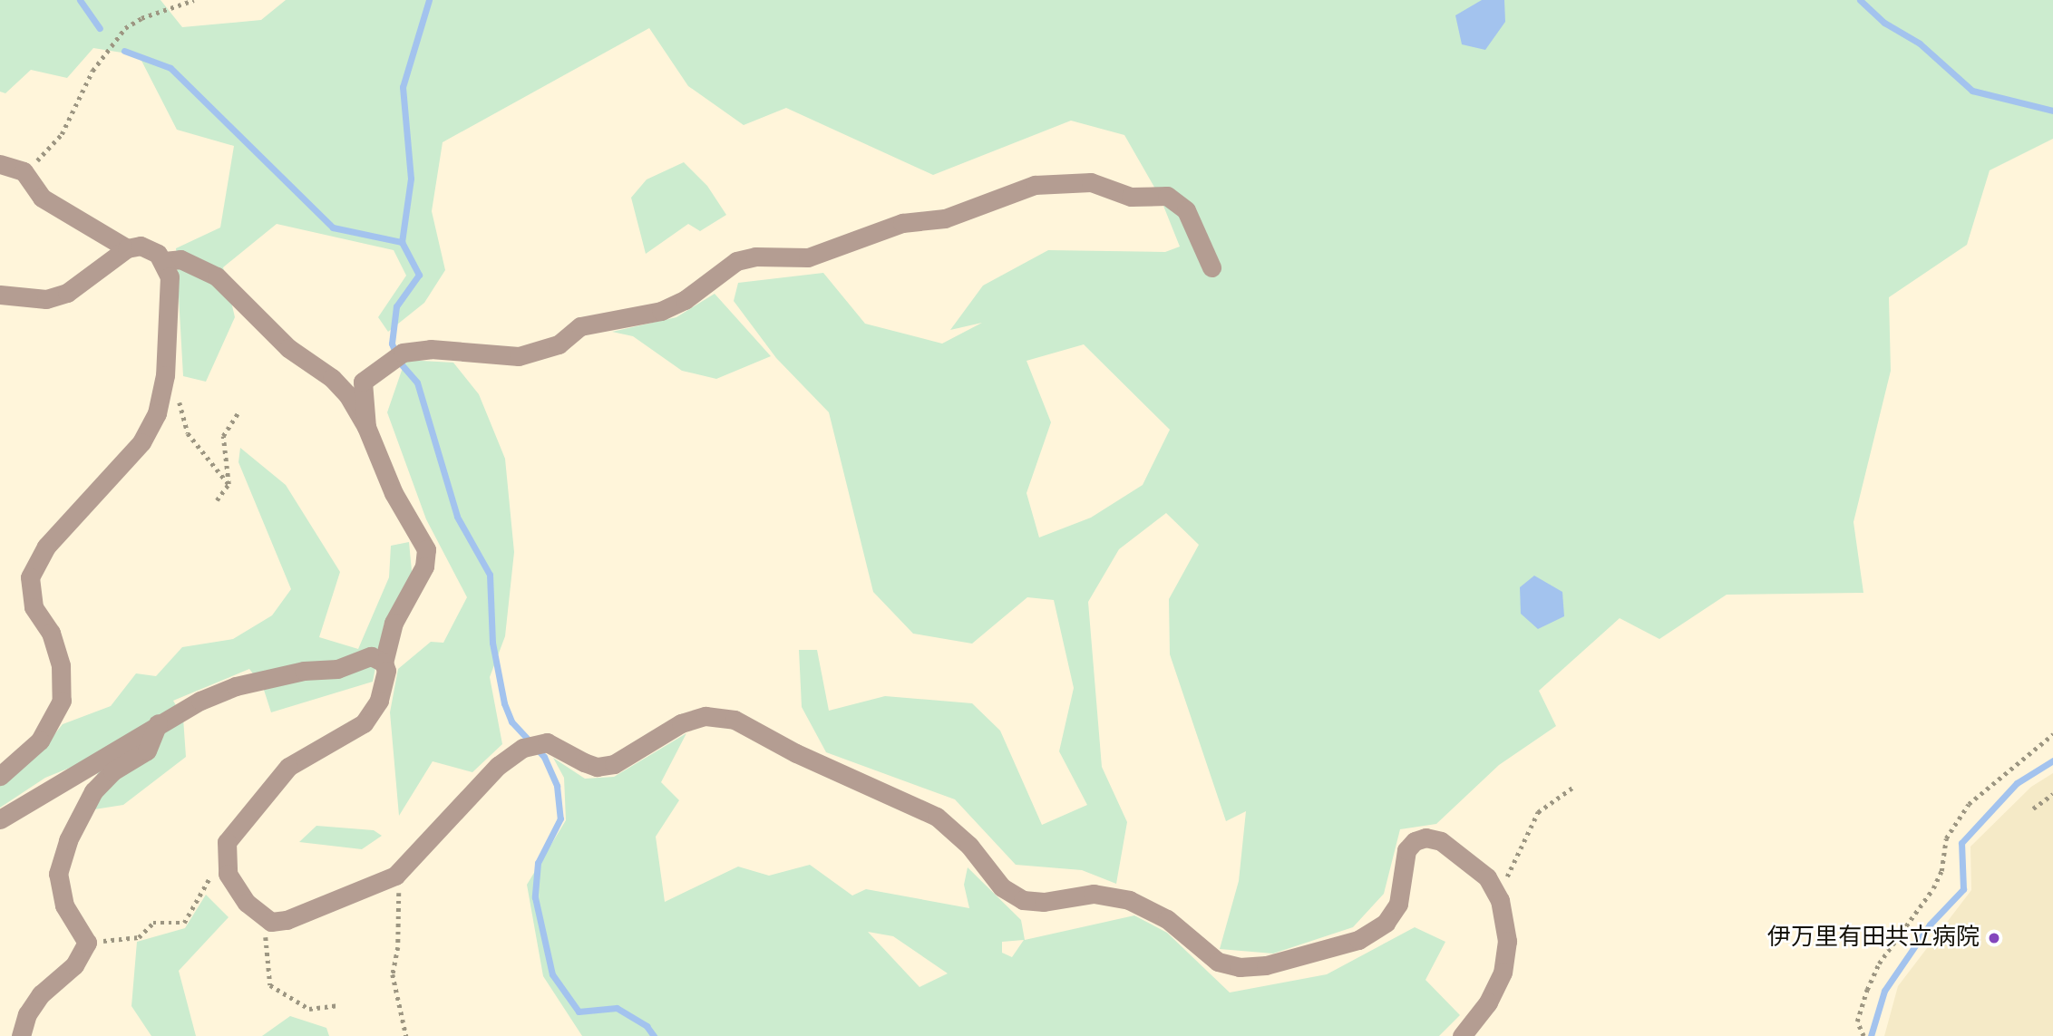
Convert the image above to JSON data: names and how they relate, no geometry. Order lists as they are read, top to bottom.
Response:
{
  "places": ["伊万里有田共立病院"]
}
